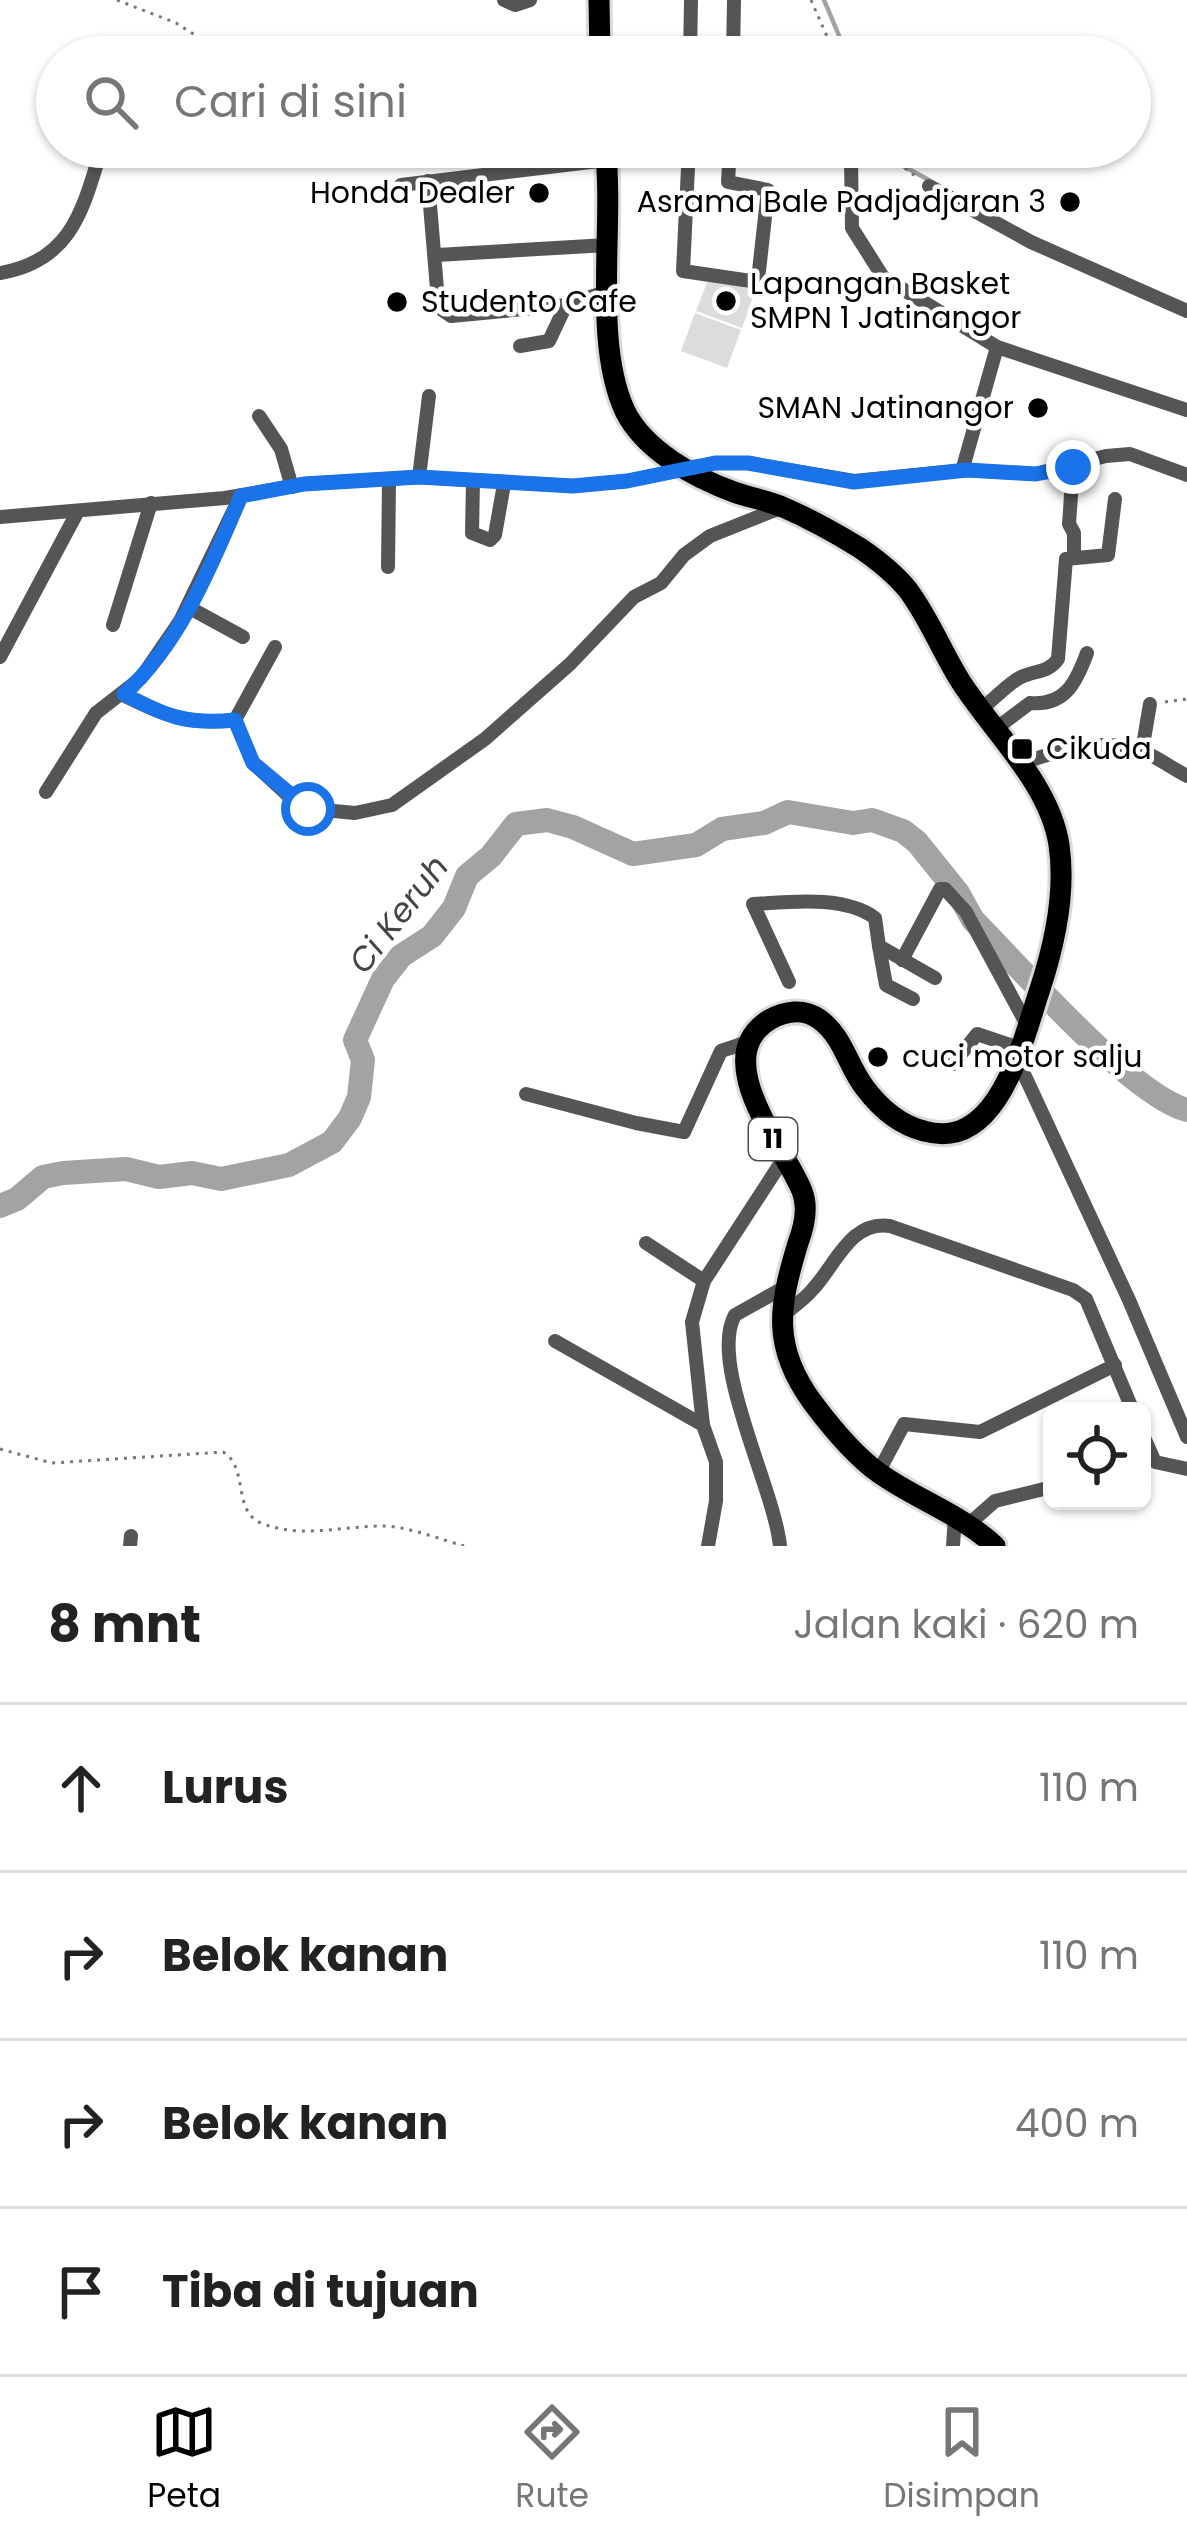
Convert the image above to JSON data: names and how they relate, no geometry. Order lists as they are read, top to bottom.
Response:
{
  "streets": {
    "highway": ["11"]
  },
  "water": ["Ci Keruh"],
  "places": {
    "other": [
      "Honda Dealer",
      "Asrama Bale Padjadjaran 3",
      "Lapangan Basket SMPN 1 Jatinangor",
      "Studento Cafe",
      "SMAN Jatinangor",
      "cuci motor salju"
    ],
    "transit": ["Cikuda"]
  },
  "page": {
    "search": "Cari di sini",
    "heading": ["8 mnt", "Jalan kaki · 620 m"],
    "list": [
      ["Lurus", "110 m"],
      ["Belok kanan", "110 m"],
      ["Belok kanan", "400 m"],
      "Tiba di tujuan"
    ],
    "nav": ["Peta", "Rute", "Disimpan"]
  }
}
